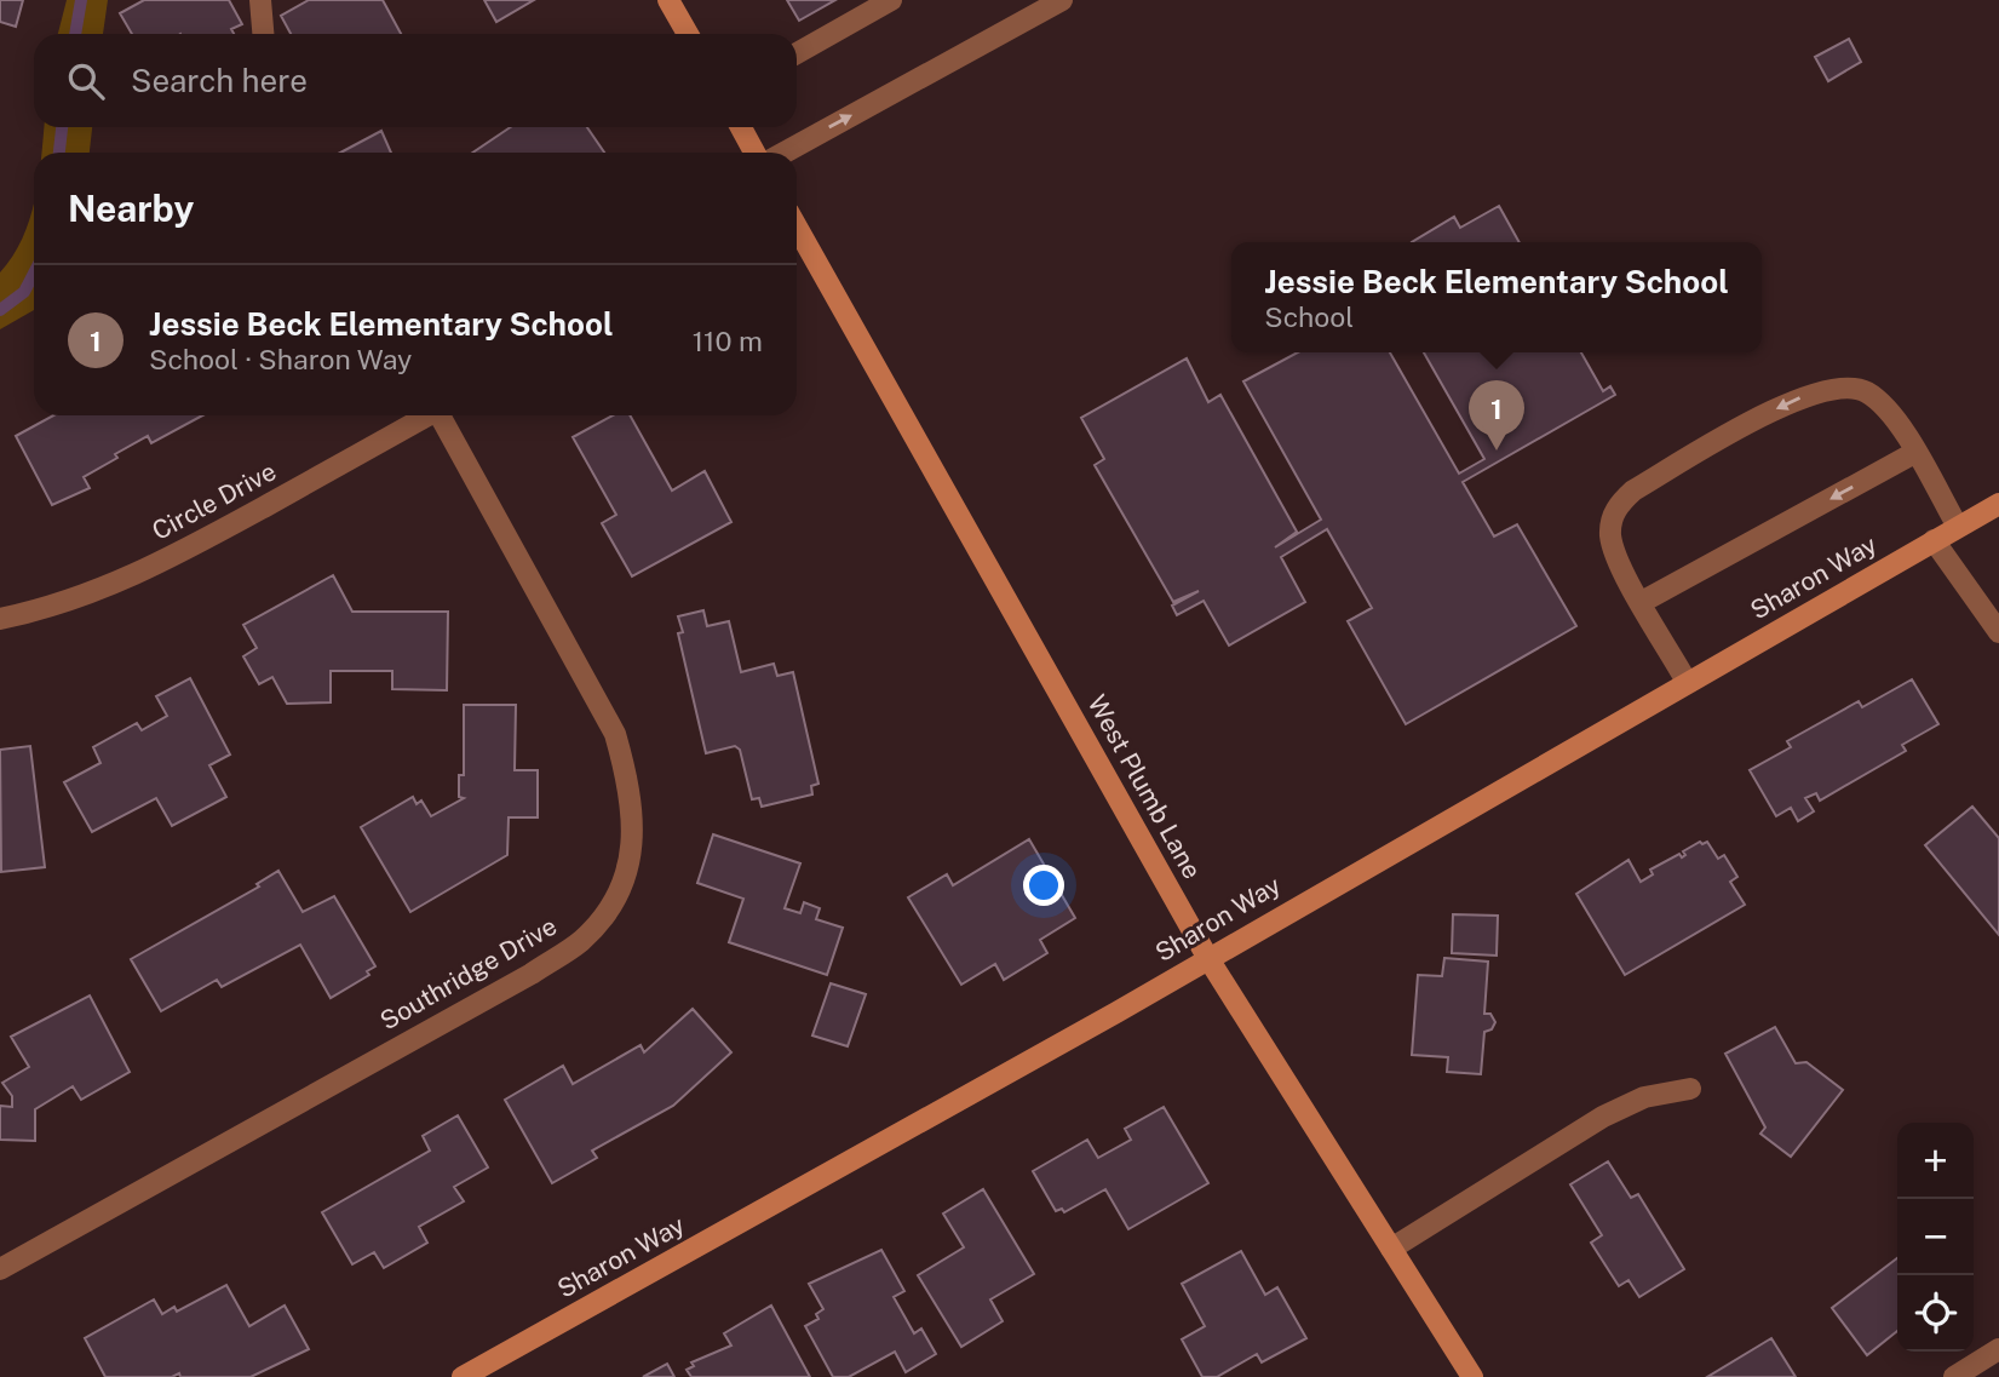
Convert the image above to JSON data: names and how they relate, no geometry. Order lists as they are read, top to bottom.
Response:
{
  "streets": {
    "street": [
      "Circle Drive",
      "Sharon Way",
      "West Plumb Lane",
      "Southridge Drive"
    ]
  },
  "crossings": [
    ["Sharon Way", "West Plumb Lane"]
  ],
  "page": {
    "search": "Search here",
    "heading": "Nearby",
    "popup": ["Jessie Beck Elementary School", "School"],
    "list": [
      {
        "mark": "1",
        "name": "Jessie Beck Elementary School",
        "note": "School · Sharon Way",
        "value": "110 m"
      }
    ],
    "pins": "1",
    "map_buttons": ["+", "−"]
  }
}
